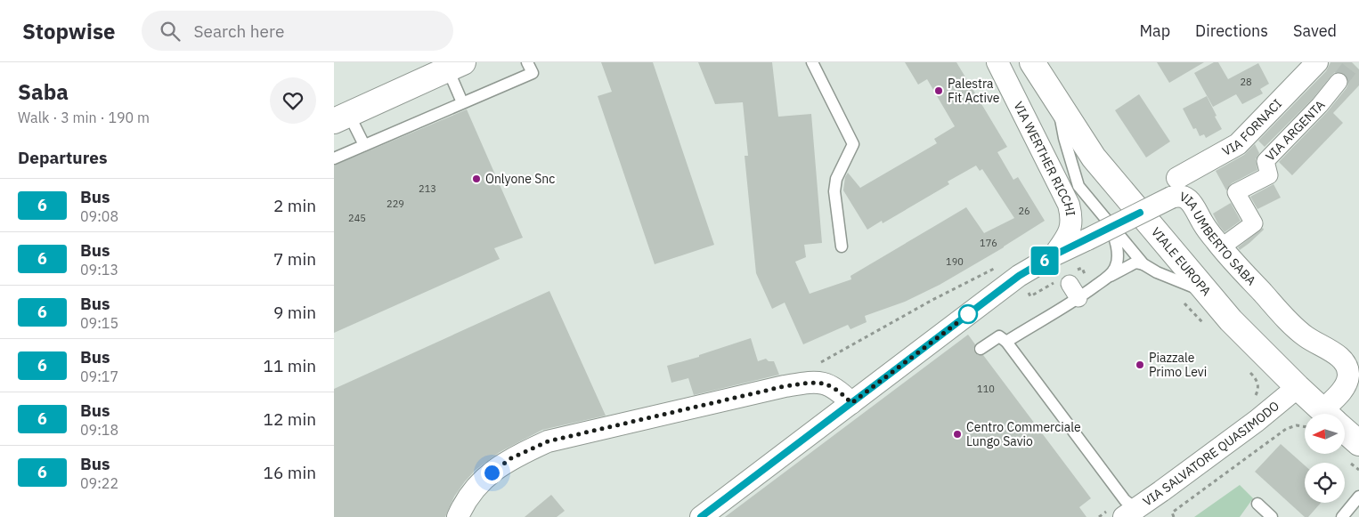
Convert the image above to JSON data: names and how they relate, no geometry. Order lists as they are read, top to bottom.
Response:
{
  "streets": {
    "main road": ["VIALE EUROPA"],
    "street": [
      "VIA FORNACI",
      "VIA ARGENTA",
      "VIA WERTHER RICCHI",
      "VIA UMBERTO SABA",
      "VIA SALVATORE QUASIMODO"
    ]
  },
  "crossings": [
    ["VIA FORNACI", "VIA UMBERTO SABA"],
    ["VIA ARGENTA", "VIA UMBERTO SABA"],
    ["VIA WERTHER RICCHI", "VIA UMBERTO SABA"],
    ["VIALE EUROPA", "VIA SALVATORE QUASIMODO"]
  ],
  "places": [
    "Palestra Fit Active",
    "Onlyone Snc",
    "Piazzale Primo Levi",
    "Centro Commerciale Lungo Savio"
  ],
  "lines": ["bus line 6"],
  "house_numbers": [
    "28",
    "213",
    "229",
    "26",
    "245",
    "176",
    "190",
    "110"
  ],
  "north": "left",
  "page": {
    "header": "Stopwise",
    "search": "Search here",
    "nav": ["Map", "Directions", "Saved"],
    "heading": [
      ["Saba", "Walk · 3 min · 190 m"],
      "Departures"
    ],
    "on_map": "6",
    "list": [
      {
        "mark": "6",
        "name": "Bus",
        "note": "09:08",
        "value": "2 min"
      },
      {
        "mark": "6",
        "name": "Bus",
        "note": "09:13",
        "value": "7 min"
      },
      {
        "mark": "6",
        "name": "Bus",
        "note": "09:15",
        "value": "9 min"
      },
      {
        "mark": "6",
        "name": "Bus",
        "note": "09:17",
        "value": "11 min"
      },
      {
        "mark": "6",
        "name": "Bus",
        "note": "09:18",
        "value": "12 min"
      },
      {
        "mark": "6",
        "name": "Bus",
        "note": "09:22",
        "value": "16 min"
      }
    ]
  }
}
